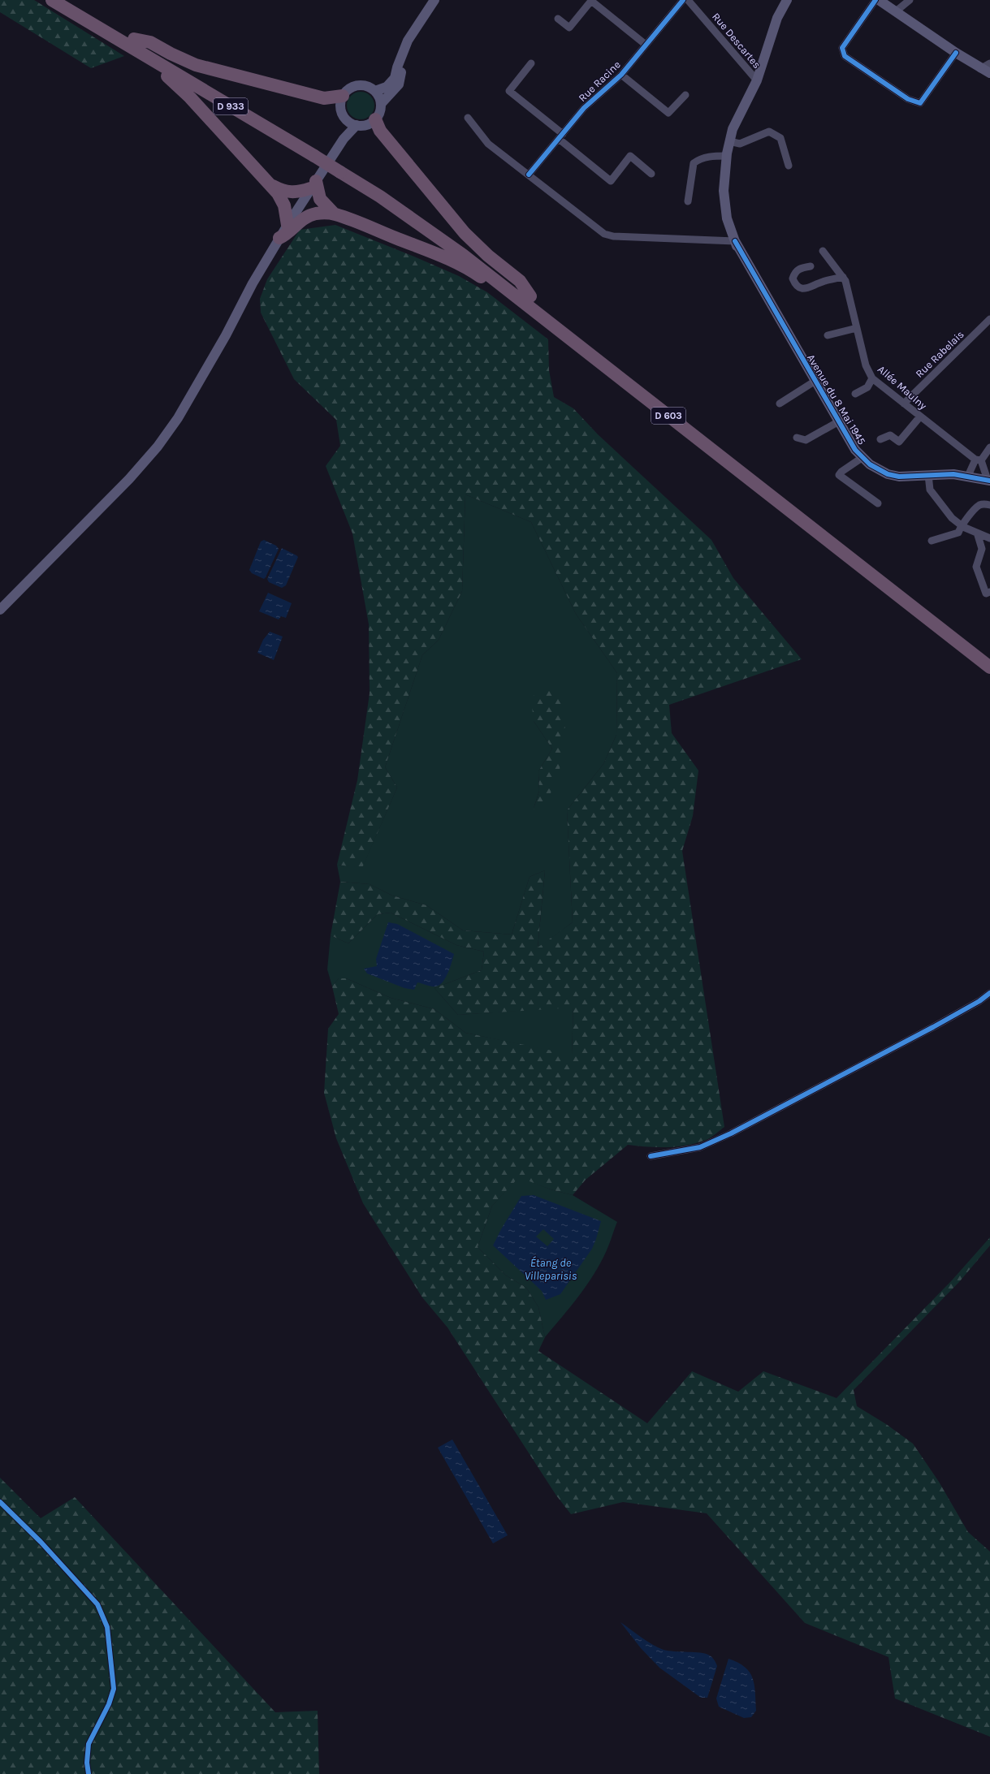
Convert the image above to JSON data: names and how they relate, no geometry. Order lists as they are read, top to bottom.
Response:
{
  "streets": {
    "highway": ["D 933", "D 603"],
    "main road": ["Avenue du 8 Mai 1945"],
    "street": [
      "Rue Descartes",
      "Rue Racine",
      "Rue Rabelais",
      "Allée Maulny"
    ]
  },
  "crossings": [
    ["Rue Descartes", "Avenue du 8 Mai 1945"],
    ["D 933", "D 603"],
    ["Rue Rabelais", "Allée Maulny"]
  ],
  "water": ["Étang de Villeparisis"]
}
